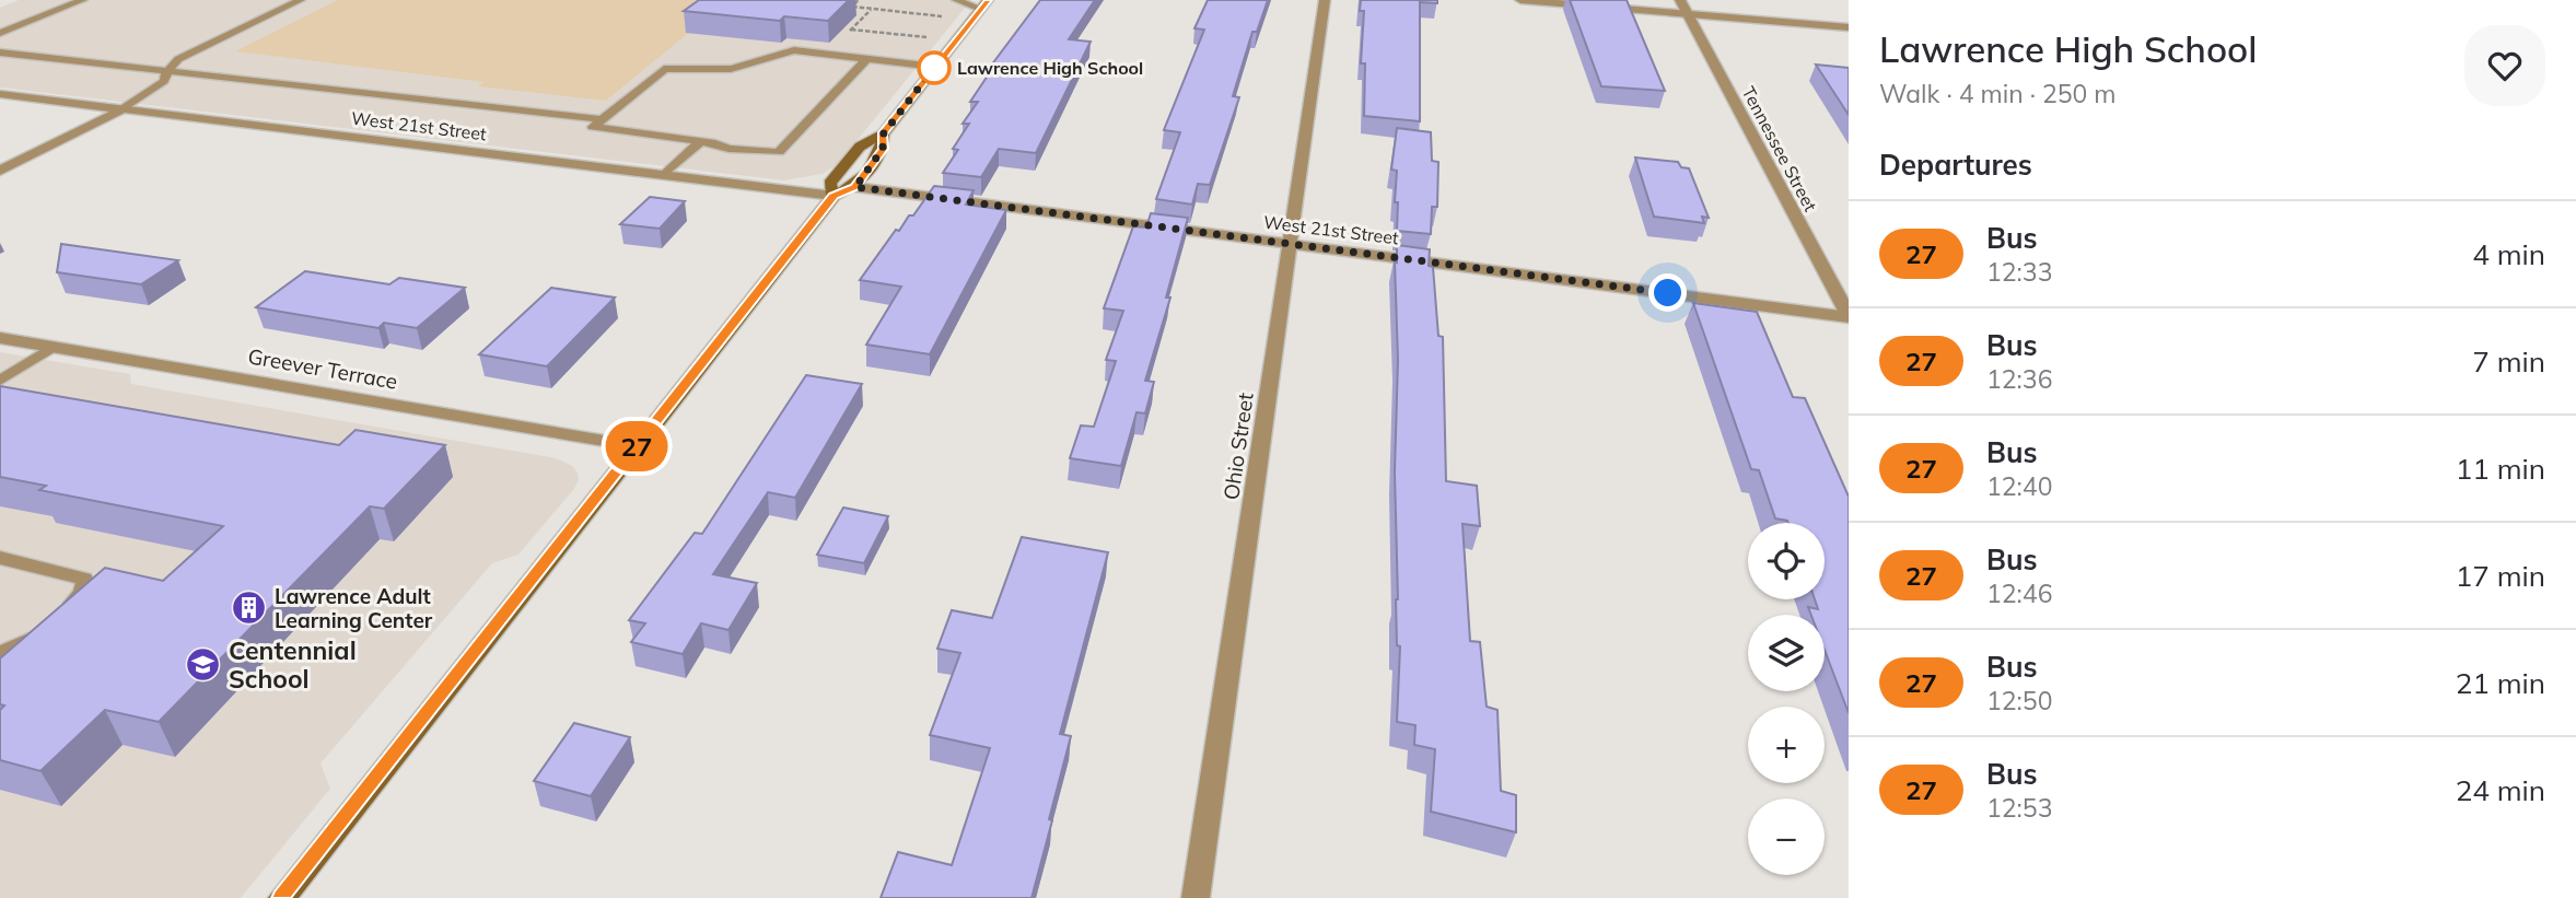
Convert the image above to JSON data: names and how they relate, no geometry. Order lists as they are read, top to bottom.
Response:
{
  "streets": {
    "street": [
      "West 21st Street",
      "Tennessee Street",
      "Greever Terrace",
      "Ohio Street"
    ]
  },
  "crossings": [
    ["West 21st Street", "Tennessee Street"],
    ["West 21st Street", "Ohio Street"]
  ],
  "places": {
    "other": ["Lawrence High School"],
    "building": ["Lawrence Adult Learning Center"],
    "school or university": ["Centennial School"]
  },
  "lines": ["bus line 27"],
  "page": {
    "on_map": "27",
    "heading": [
      ["Lawrence High School", "Walk · 4 min · 250 m"],
      "Departures"
    ],
    "list": [
      {
        "mark": "27",
        "name": "Bus",
        "note": "12:33",
        "value": "4 min"
      },
      {
        "mark": "27",
        "name": "Bus",
        "note": "12:36",
        "value": "7 min"
      },
      {
        "mark": "27",
        "name": "Bus",
        "note": "12:40",
        "value": "11 min"
      },
      {
        "mark": "27",
        "name": "Bus",
        "note": "12:46",
        "value": "17 min"
      },
      {
        "mark": "27",
        "name": "Bus",
        "note": "12:50",
        "value": "21 min"
      },
      {
        "mark": "27",
        "name": "Bus",
        "note": "12:53",
        "value": "24 min"
      }
    ],
    "map_buttons": ["+", "−"]
  }
}
